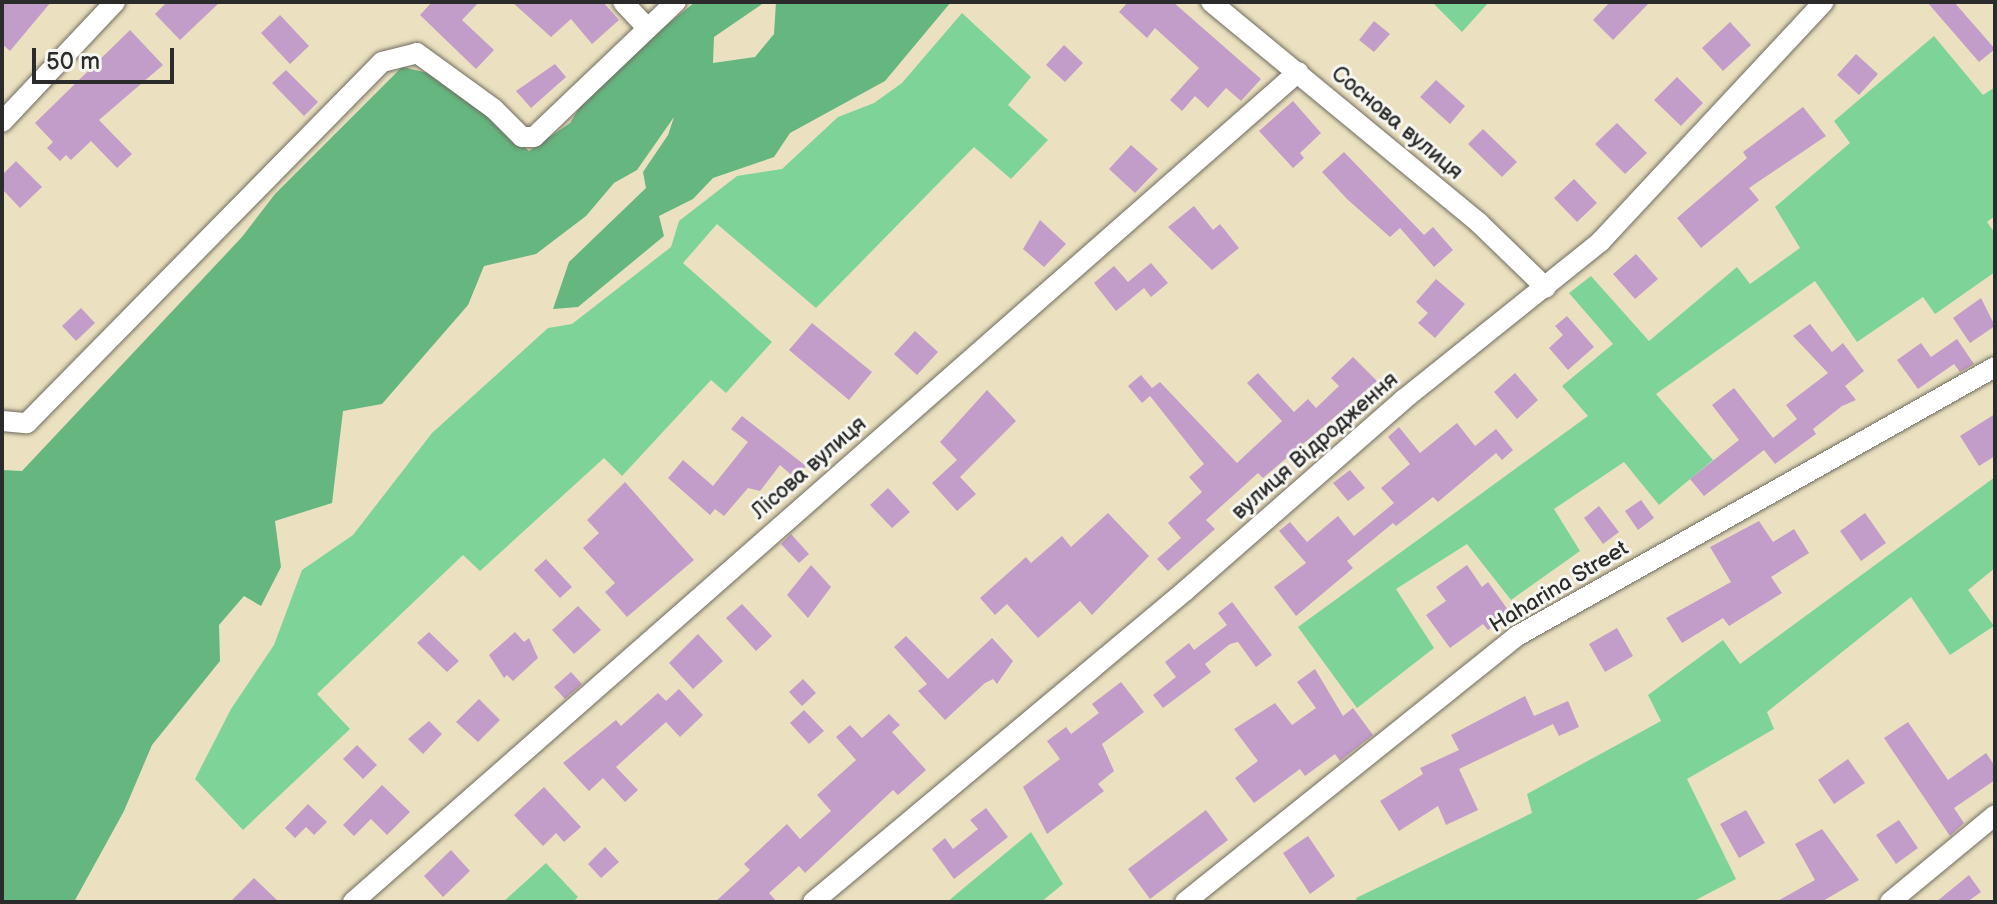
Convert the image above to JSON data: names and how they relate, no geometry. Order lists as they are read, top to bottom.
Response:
{
  "streets": {
    "street": [
      "Соснова вулиця",
      "вулиця Відродження",
      "Лісова вулиця",
      "Haharina Street"
    ]
  },
  "crossings": [
    ["Соснова вулиця", "вулиця Відродження"],
    ["Соснова вулиця", "Лісова вулиця"]
  ],
  "scale_bar": "50 m"
}
